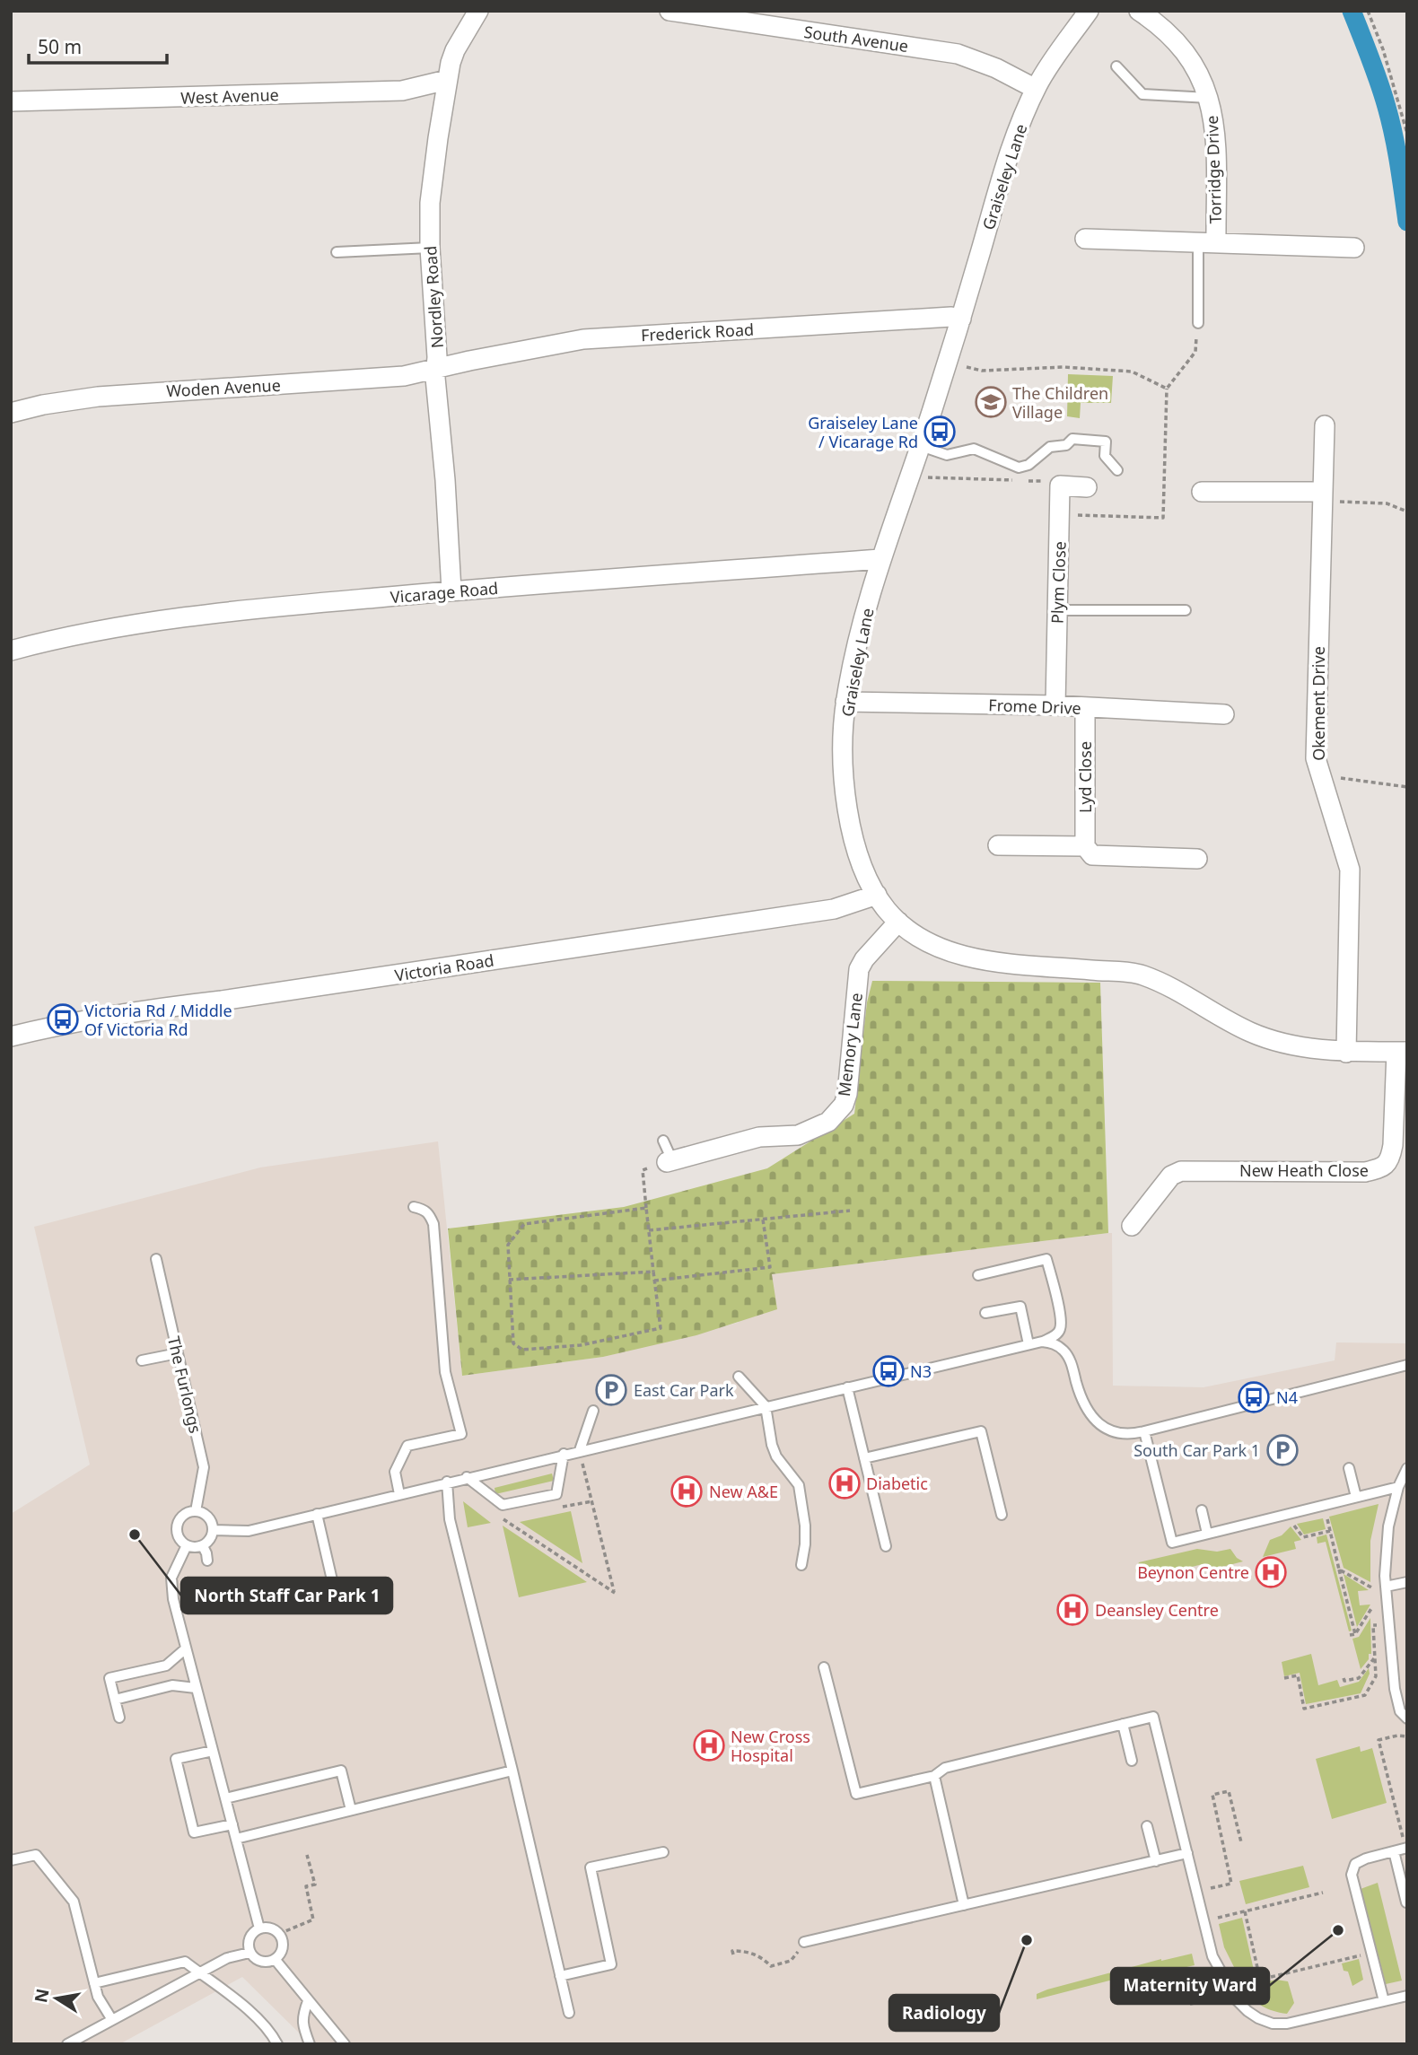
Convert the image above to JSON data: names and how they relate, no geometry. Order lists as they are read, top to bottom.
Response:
{
  "streets": {
    "street": [
      "South Avenue",
      "West Avenue",
      "Torridge Drive",
      "Graiseley Lane",
      "Nordley Road",
      "Frederick Road",
      "Woden Avenue",
      "Plym Close",
      "Vicarage Road",
      "Okement Drive",
      "Frome Drive",
      "Lyd Close",
      "Victoria Road",
      "Memory Lane",
      "New Heath Close"
    ],
    "lane": ["The Furlongs"]
  },
  "crossings": [
    ["South Avenue", "Graiseley Lane"],
    ["West Avenue", "Nordley Road"],
    ["Graiseley Lane", "Frederick Road"],
    ["Graiseley Lane", "Vicarage Road"],
    ["Graiseley Lane", "Okement Drive"],
    ["Graiseley Lane", "Frome Drive"],
    ["Graiseley Lane", "Victoria Road"],
    ["Graiseley Lane", "Memory Lane"],
    ["Graiseley Lane", "New Heath Close"],
    ["Nordley Road", "Frederick Road"],
    ["Nordley Road", "Woden Avenue"],
    ["Nordley Road", "Vicarage Road"],
    ["Frederick Road", "Woden Avenue"],
    ["Plym Close", "Frome Drive"],
    ["Frome Drive", "Lyd Close"]
  ],
  "places": {
    "school or university": ["The Children Village"],
    "bus stop": [
      "Graiseley Lane / Vicarage Rd",
      "Victoria Rd / Middle Of Victoria Rd",
      "N3",
      "N4"
    ],
    "parking": ["East Car Park", "South Car Park 1"],
    "hospital": [
      "Diabetic",
      "New A&E",
      "Beynon Centre",
      "Deansley Centre",
      "New Cross Hospital"
    ],
    "other": ["North Staff Car Park 1", "Maternity Ward", "Radiology"]
  },
  "scale_bar": "50 m",
  "north": "left"
}
